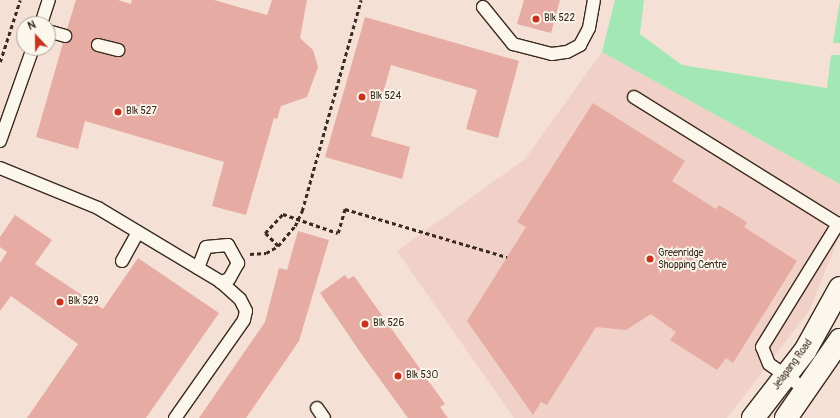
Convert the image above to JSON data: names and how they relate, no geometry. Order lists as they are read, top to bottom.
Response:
{
  "streets": {
    "street": ["Jelapang Road"]
  },
  "places": [
    "Blk 522",
    "Blk 524",
    "Blk 527",
    "Greenridge Shopping Centre",
    "Blk 529",
    "Blk 526",
    "Blk 530"
  ],
  "north": "top"
}
